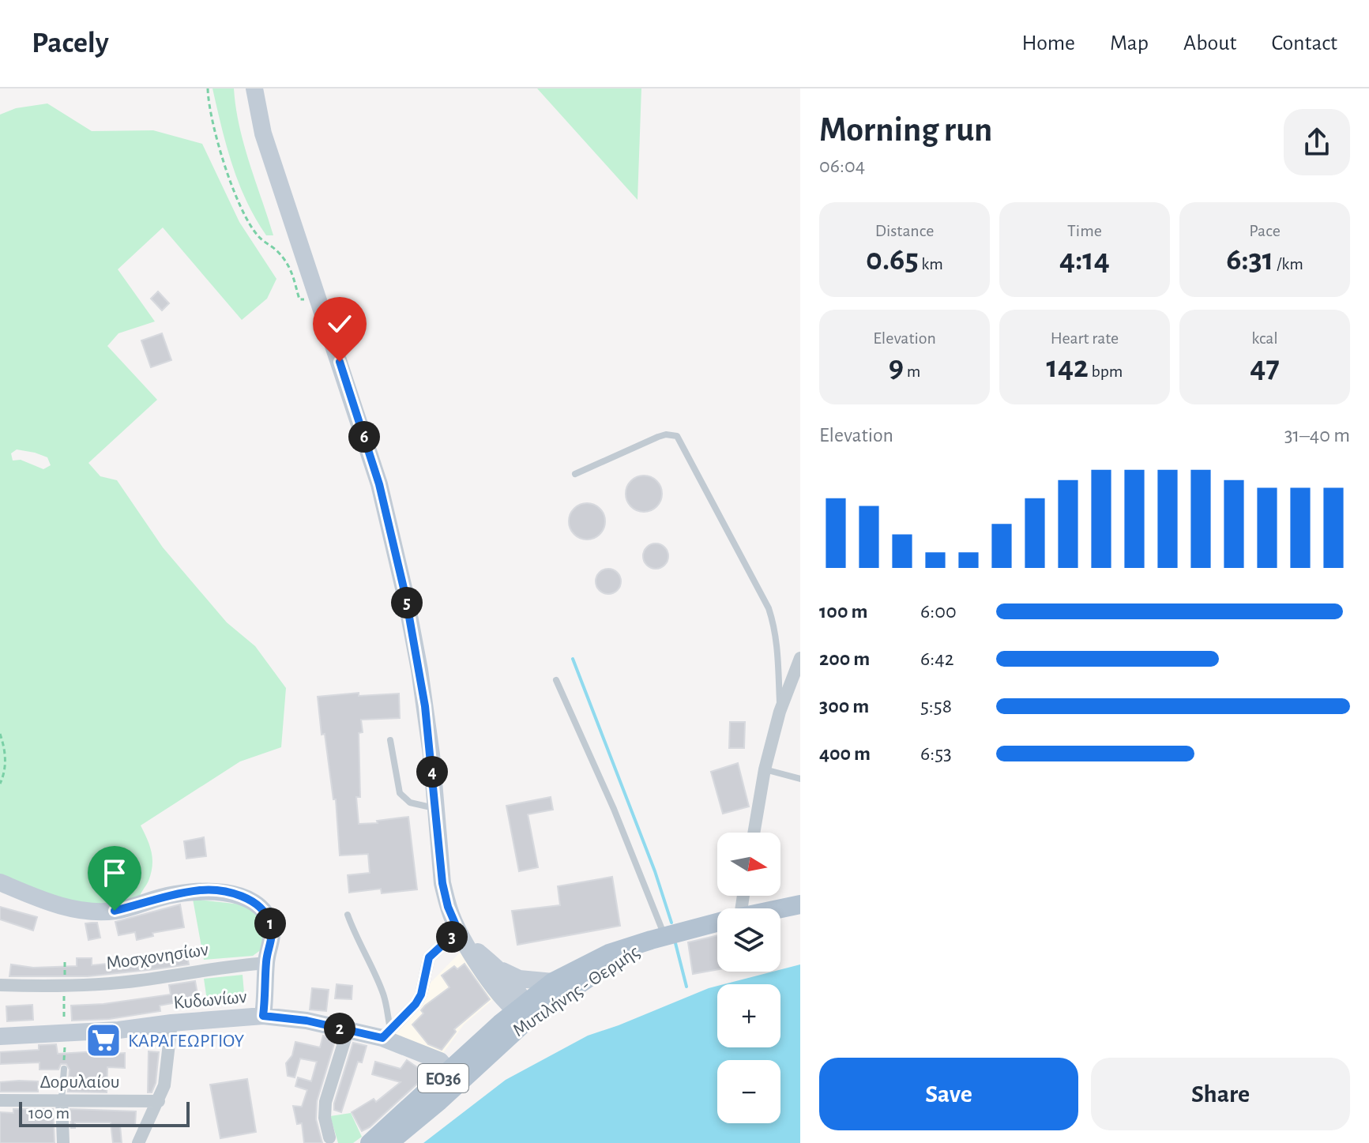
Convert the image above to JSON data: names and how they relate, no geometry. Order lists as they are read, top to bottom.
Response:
{
  "streets": {
    "main road": ["Μυτιλήνης - Θερμής", "Κυδωνίων", "ΕΟ36"],
    "street": ["Μοσχονησίων", "Δορυλαίου"]
  },
  "crossings": [
    ["Μυτιλήνης - Θερμής", "ΕΟ36"],
    ["Κυδωνίων", "ΕΟ36"]
  ],
  "places": {
    "supermarket": ["ΚΑΡΑΓΕΩΡΓΙΟΥ"]
  },
  "scale_bar": "100 m",
  "north": "right",
  "page": {
    "header": "Pacely",
    "nav": [
      "Home",
      "Map",
      "About",
      "Contact"
    ],
    "heading": ["Morning run", "06:04"],
    "stats": [
      ["Distance", "0.65 km"],
      ["Time", "4:14"],
      ["Pace", "6:31 /km"],
      ["Elevation", "9 m"],
      ["Heart rate", "142 bpm"],
      ["kcal", "47"]
    ],
    "chart": ["Elevation", "31–40 m"],
    "pins": [
      "6",
      "5",
      "4",
      "1",
      "3",
      "2"
    ],
    "list": [
      {
        "name": "100 m",
        "note": "6:00"
      },
      {
        "name": "200 m",
        "note": "6:42"
      },
      {
        "name": "300 m",
        "note": "5:58"
      },
      {
        "name": "400 m",
        "note": "6:53"
      }
    ],
    "map_buttons": ["+", "−"],
    "buttons": ["Save", "Share"],
    "scale": "100 m"
  }
}
